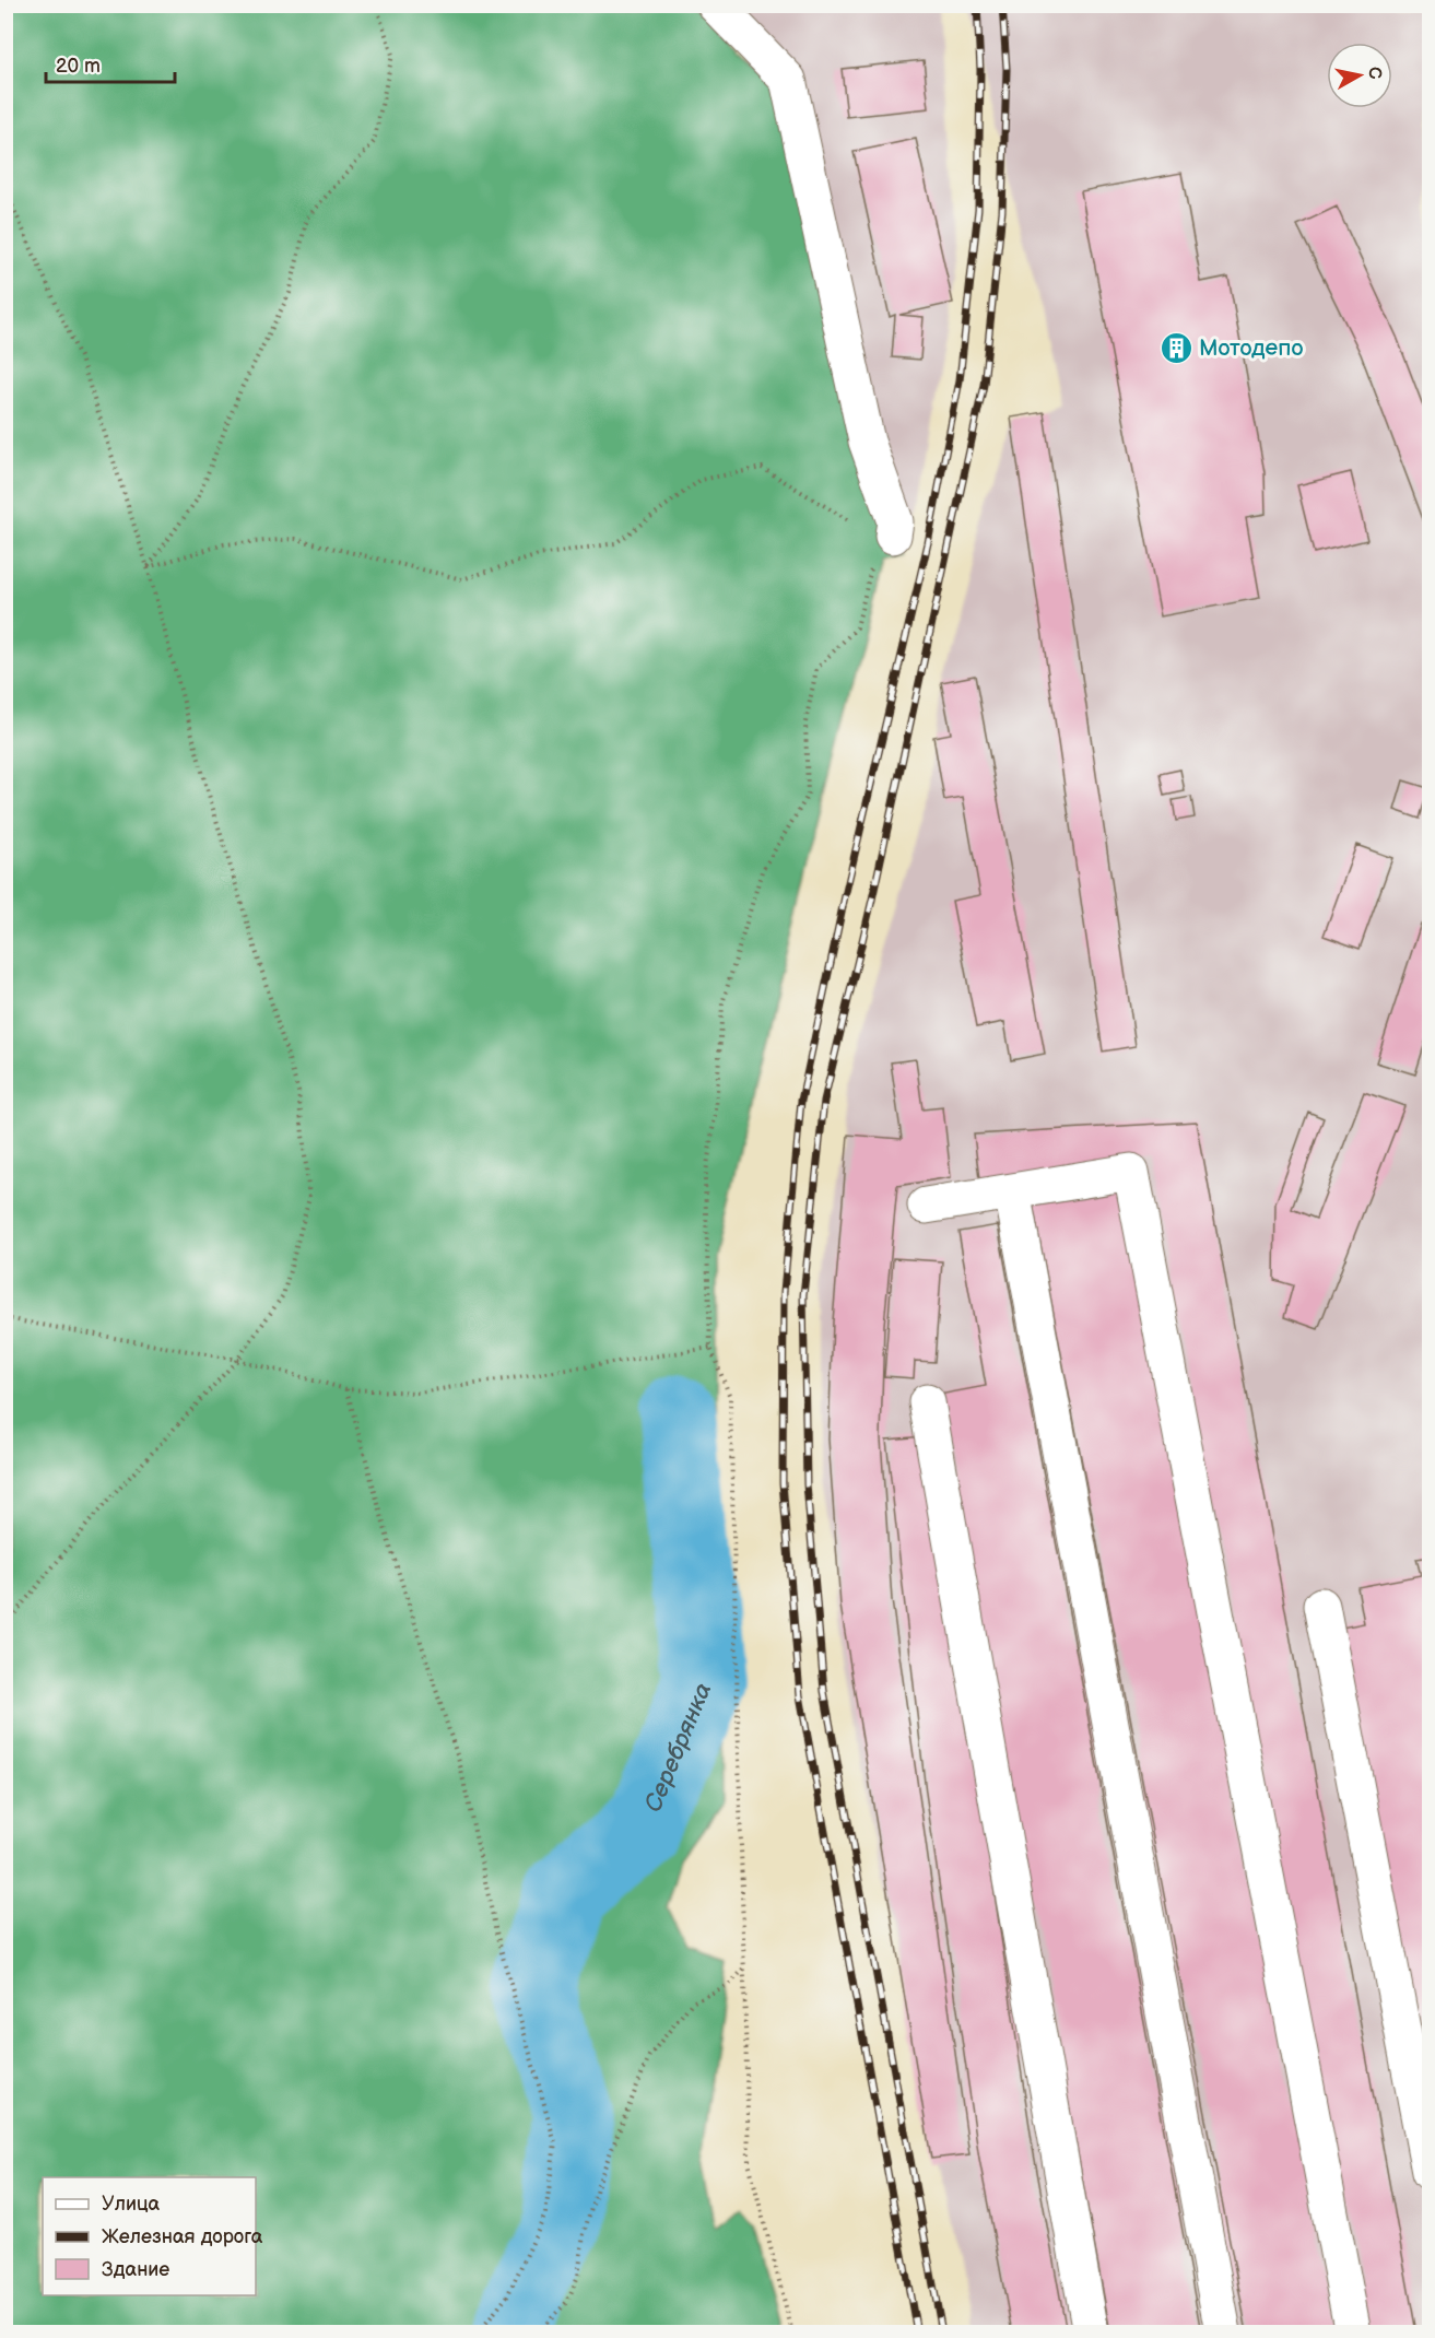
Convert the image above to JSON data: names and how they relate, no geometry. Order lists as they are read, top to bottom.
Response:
{
  "water": ["Серебрянка"],
  "places": {
    "building": ["Мотодепо"]
  },
  "legend": ["Улица", "Железная дорога", "Здание"],
  "scale_bar": "20 m",
  "north": "right"
}
